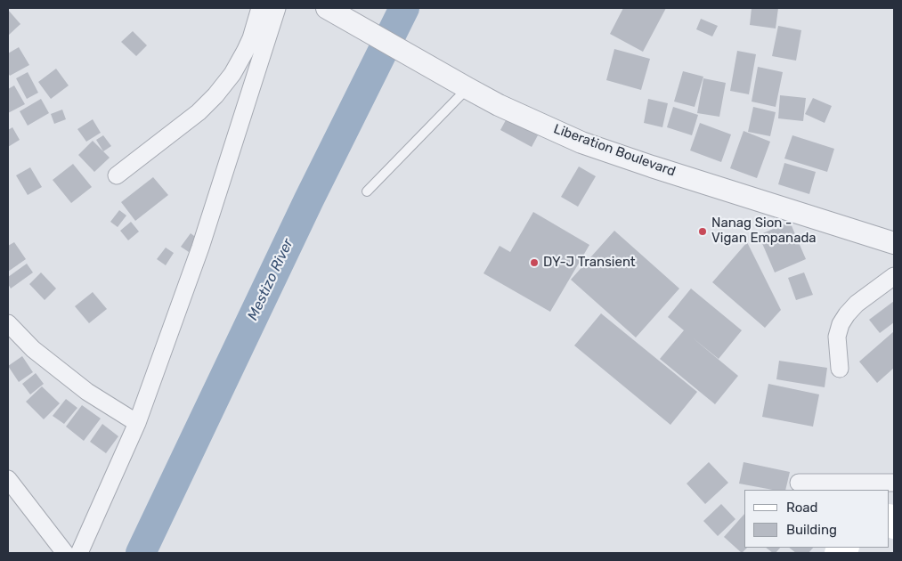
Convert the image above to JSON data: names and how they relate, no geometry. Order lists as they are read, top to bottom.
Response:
{
  "streets": {
    "street": ["Liberation Boulevard"]
  },
  "water": ["Mestizo River"],
  "places": ["Nanag Sion - Vigan Empanada", "DY-J Transient"],
  "legend": ["Road", "Building"]
}
